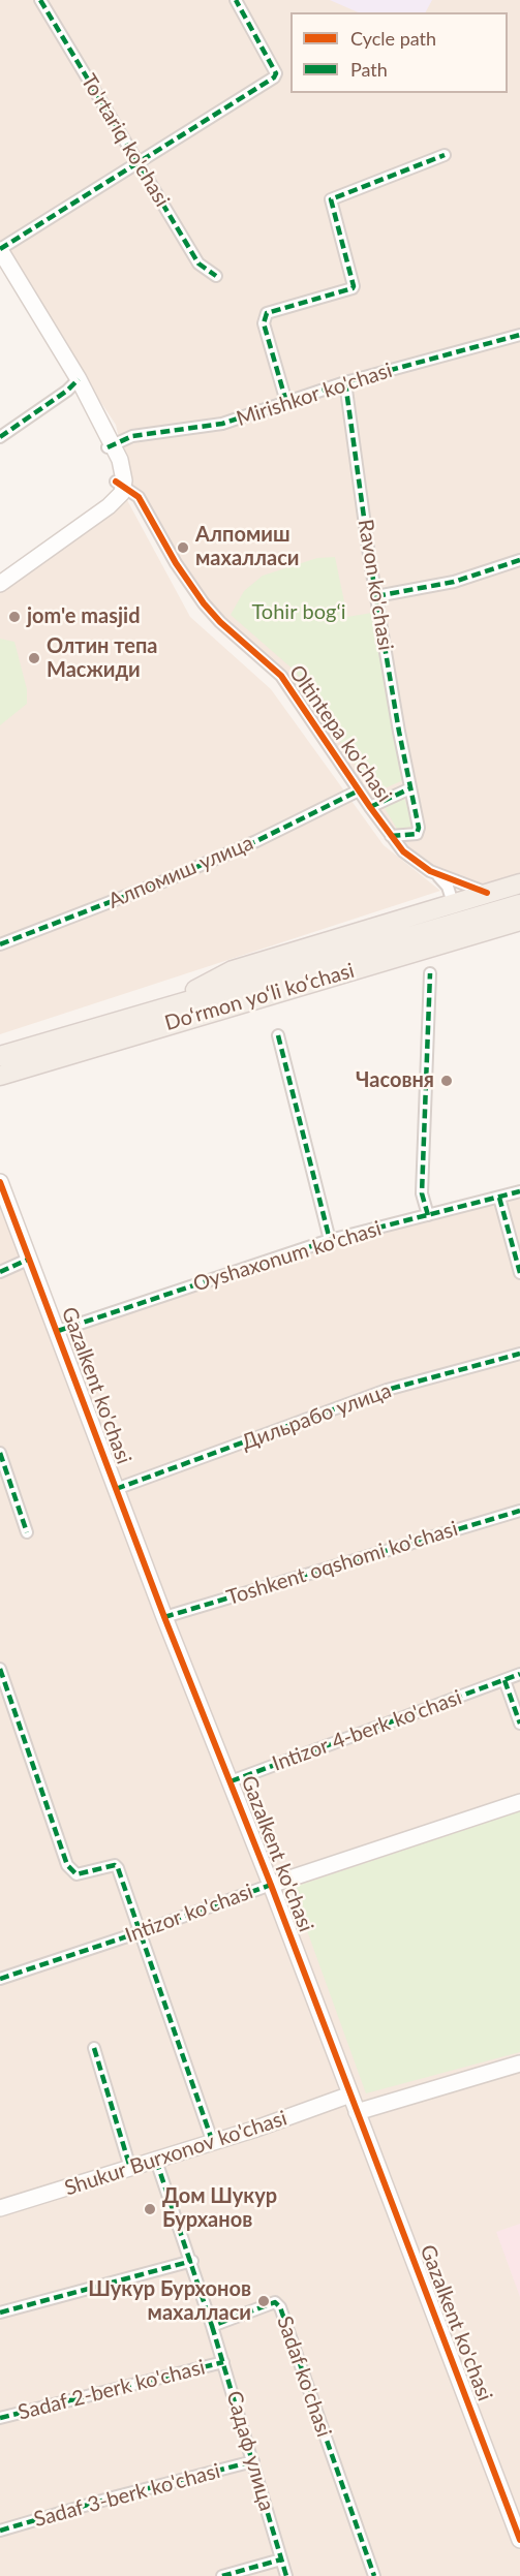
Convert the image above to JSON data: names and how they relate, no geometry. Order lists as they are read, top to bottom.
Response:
{
  "streets": {
    "main road": ["Do‘rmon yo‘li ko‘chasi"],
    "street": [
      "To'rtariq ko'chasi",
      "Mirishkor ko'chasi",
      "Ravon ko'chasi",
      "Oltintepa ko'chasi",
      "Алпомиш улица",
      "Oyshaxonum ko'chasi",
      "Gazalkent ko'chasi",
      "Дильрабо улица",
      "Toshkent oqshomi ko'chasi",
      "Intizor 4-berk ko'chasi",
      "Intizor ko'chasi",
      "Shukur Burxonov ko'chasi",
      "Sadaf ko'chasi",
      "Sadaf 2-berk ko'chasi",
      "Садаф улица",
      "Sadaf 3-berk ko'chasi"
    ]
  },
  "crossings": [
    ["Mirishkor ko'chasi", "Ravon ko'chasi"],
    ["Ravon ko'chasi", "Oltintepa ko'chasi"],
    ["Oltintepa ko'chasi", "Алпомиш улица"],
    ["Oyshaxonum ko'chasi", "Gazalkent ko'chasi"],
    ["Gazalkent ko'chasi", "Дильрабо улица"],
    ["Gazalkent ko'chasi", "Toshkent oqshomi ko'chasi"],
    ["Gazalkent ko'chasi", "Intizor 4-berk ko'chasi"],
    ["Gazalkent ko'chasi", "Intizor ko'chasi"],
    ["Gazalkent ko'chasi", "Shukur Burxonov ko'chasi"],
    ["Sadaf ko'chasi", "Садаф улица"],
    ["Sadaf 2-berk ko'chasi", "Садаф улица"],
    ["Садаф улица", "Sadaf 3-berk ko'chasi"]
  ],
  "parks": ["Tohir bog‘i"],
  "places": [
    "Алпомиш махалласи",
    "jom'e masjid",
    "Олтин тепа Масжиди",
    "Часовня",
    "Дом Шукур Бурханов",
    "Шукур Бурхонов махалласи"
  ],
  "legend": ["Cycle path", "Path"]
}
